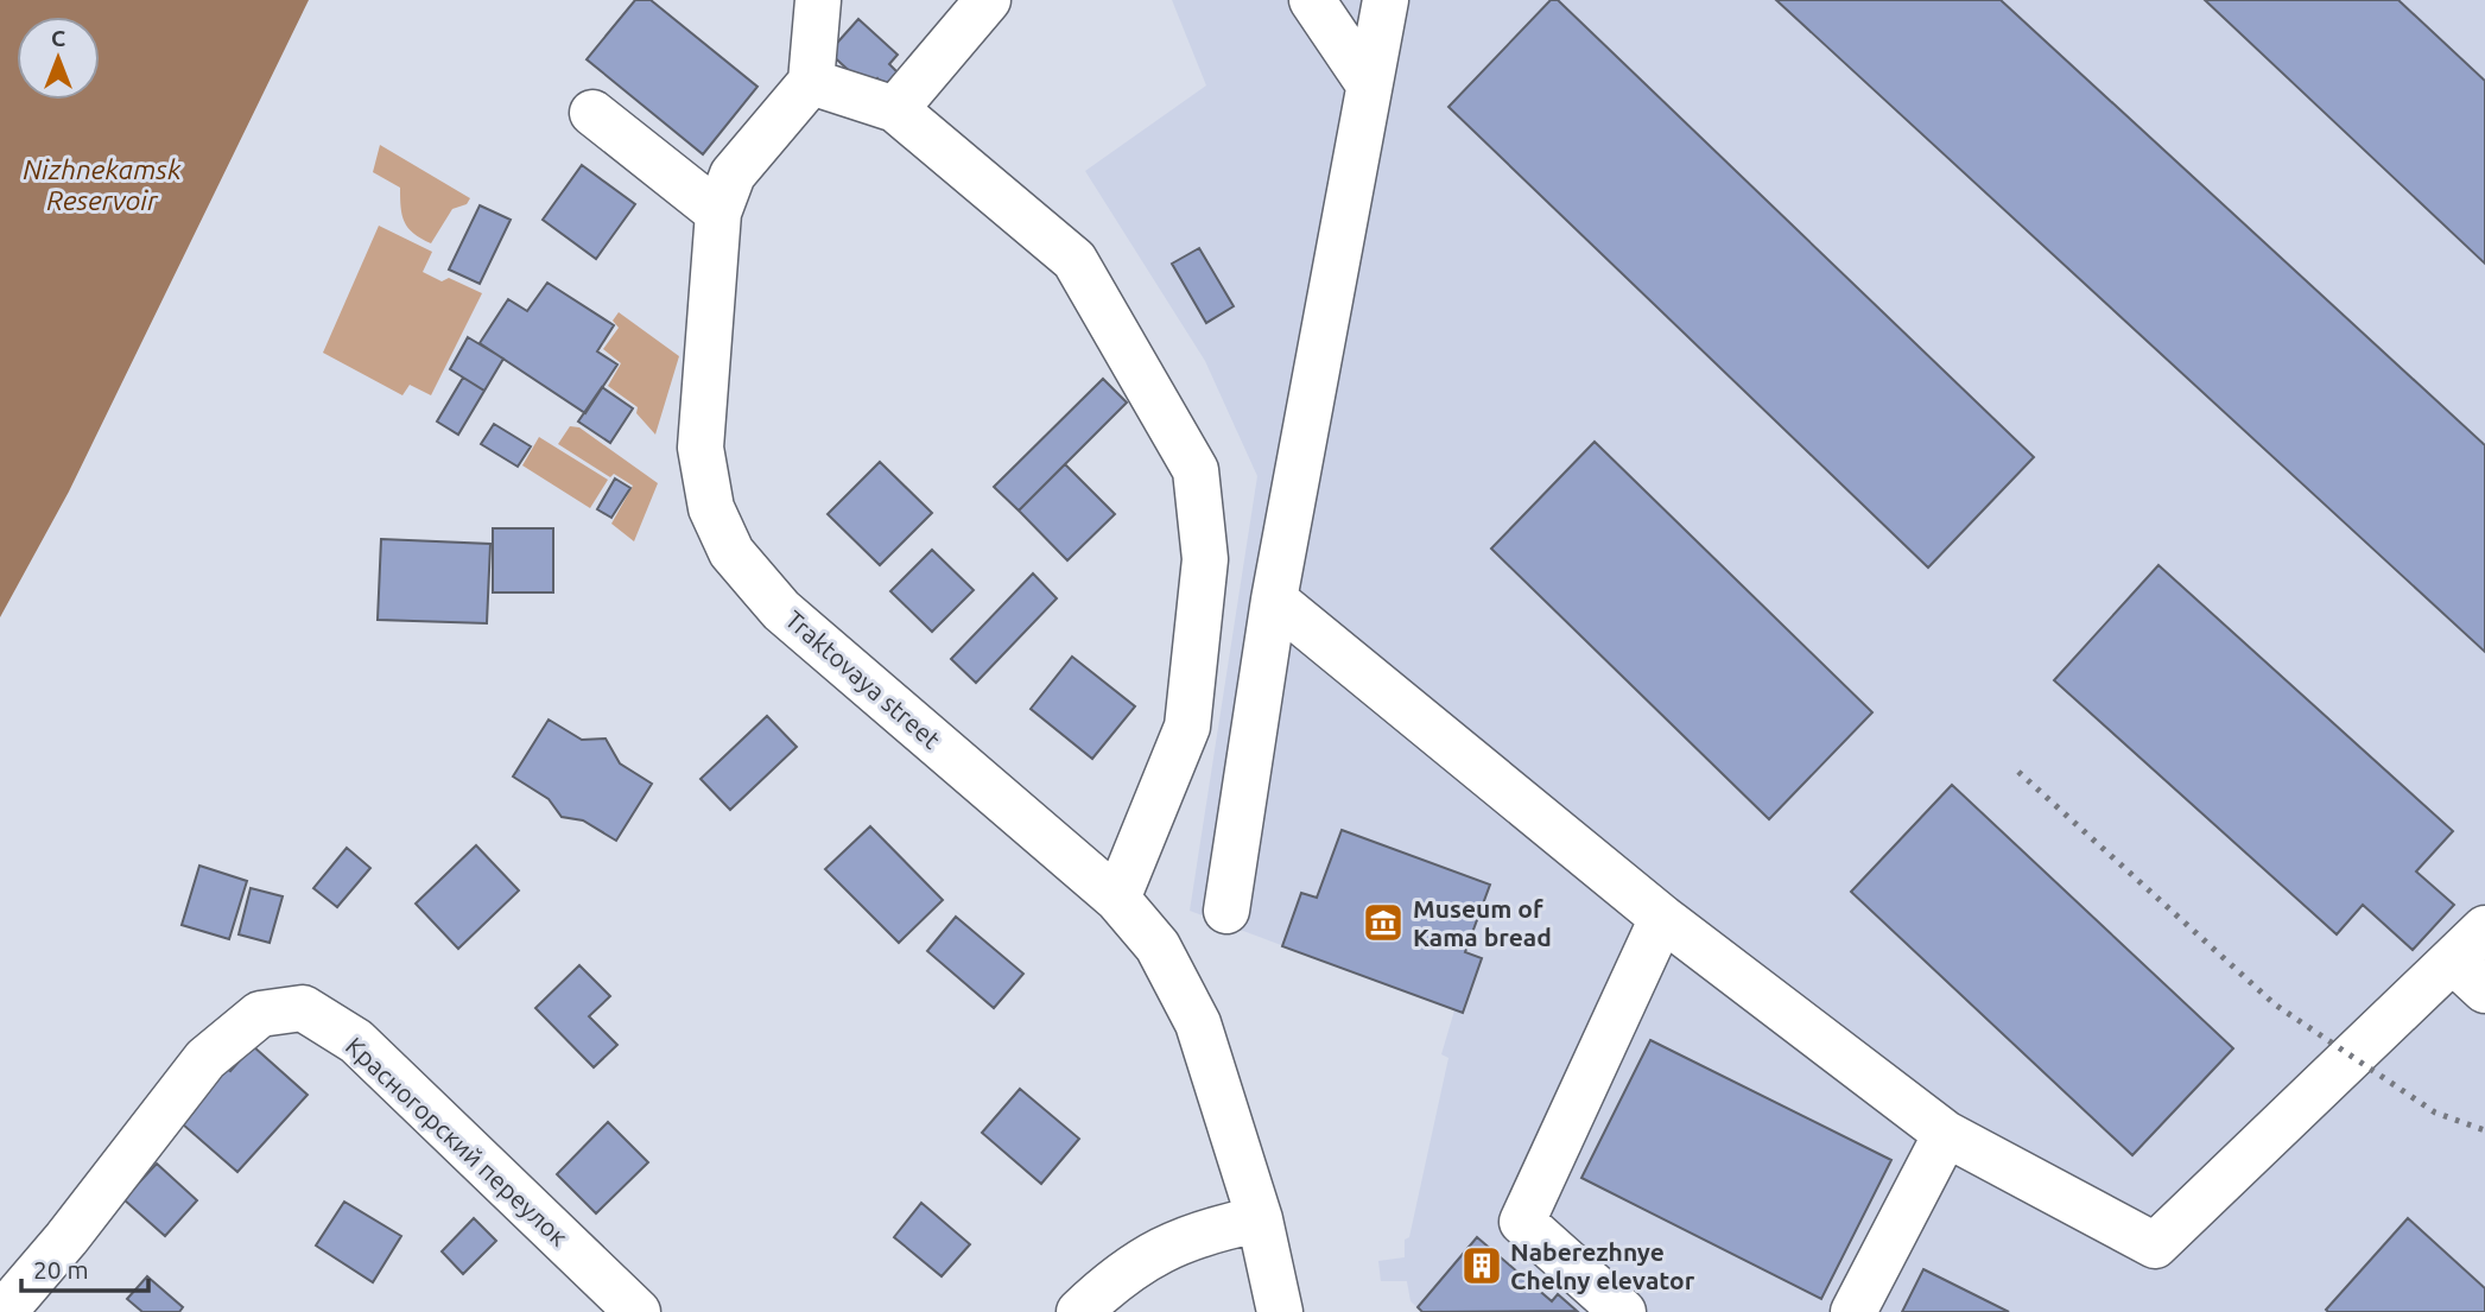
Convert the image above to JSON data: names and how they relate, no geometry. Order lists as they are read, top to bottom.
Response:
{
  "streets": {
    "street": ["Traktovaya street", "Красногорский переулок"]
  },
  "water": ["Nizhnekamsk Reservoir"],
  "places": {
    "museum": ["Museum of Kama bread"],
    "building": ["Naberezhnye Chelny elevator"]
  },
  "scale_bar": "20 m",
  "north": "top"
}
